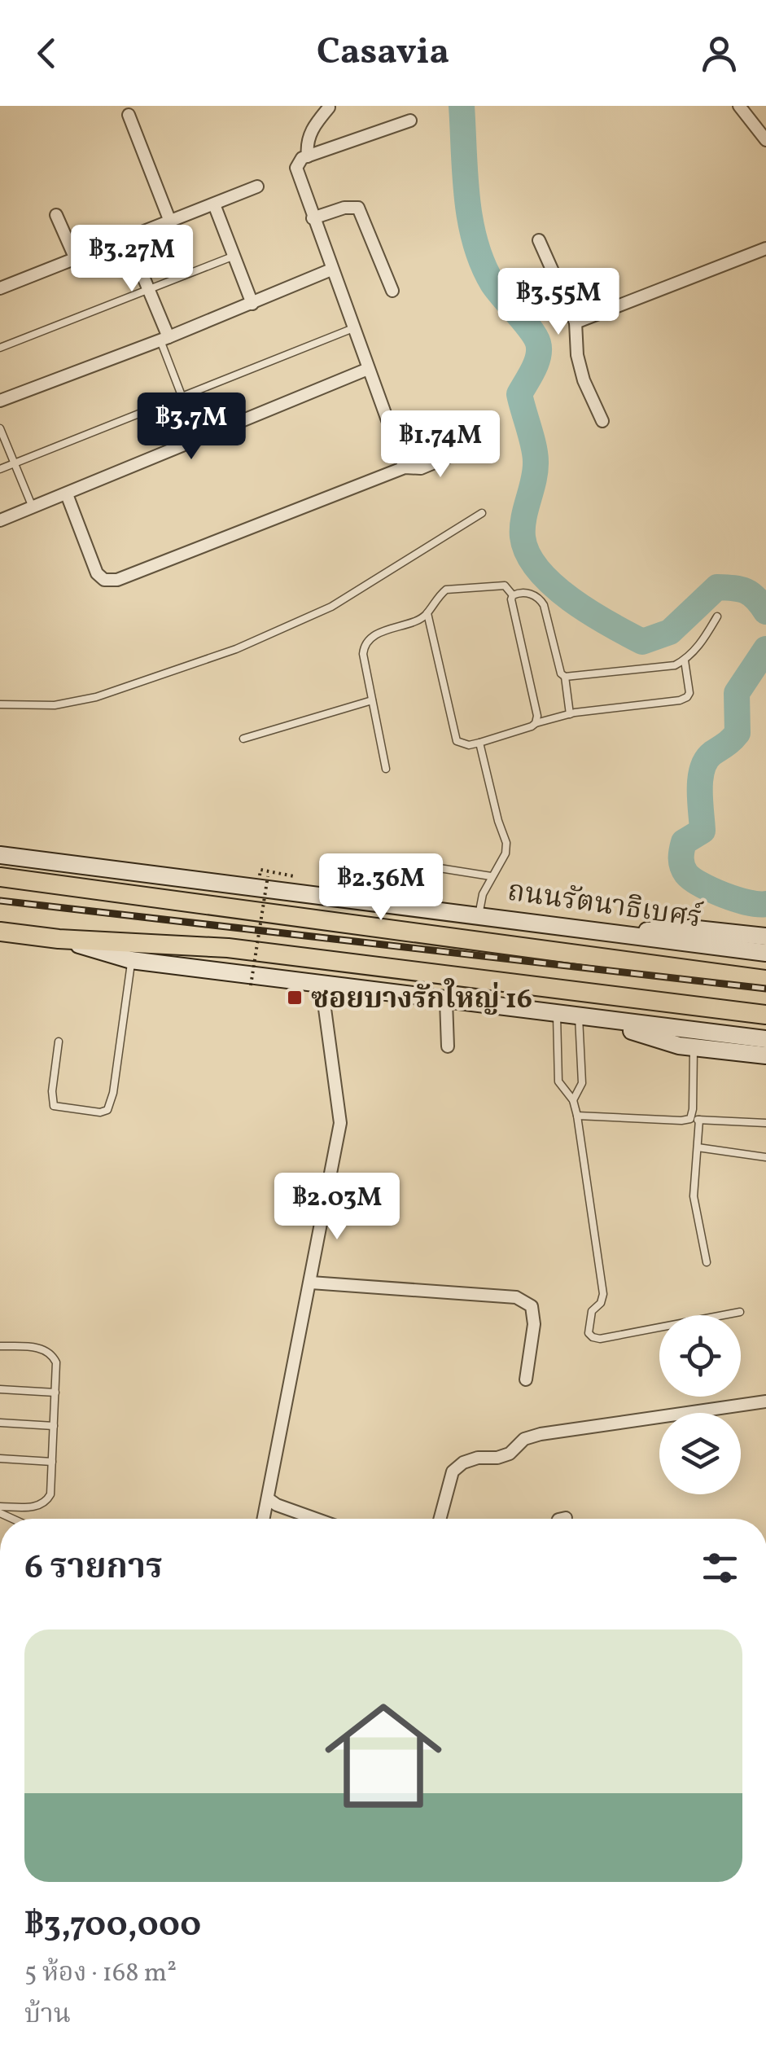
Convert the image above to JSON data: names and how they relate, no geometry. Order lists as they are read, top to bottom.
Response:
{
  "streets": {
    "main road": ["ถนนรัตนาธิเบศร์"]
  },
  "places": {
    "transit": ["ซอยบางรักใหญ่ 16"]
  },
  "page": {
    "header": "Casavia",
    "price": [
      "฿3.27M",
      "฿3.55M",
      "฿3.7M",
      "฿1.74M",
      "฿2.36M",
      "฿2.03M"
    ],
    "heading": "6 รายการ",
    "list": [
      {
        "name": "฿3,700,000",
        "note": "5 ห้อง · 168 m² · บ้าน"
      }
    ]
  }
}
